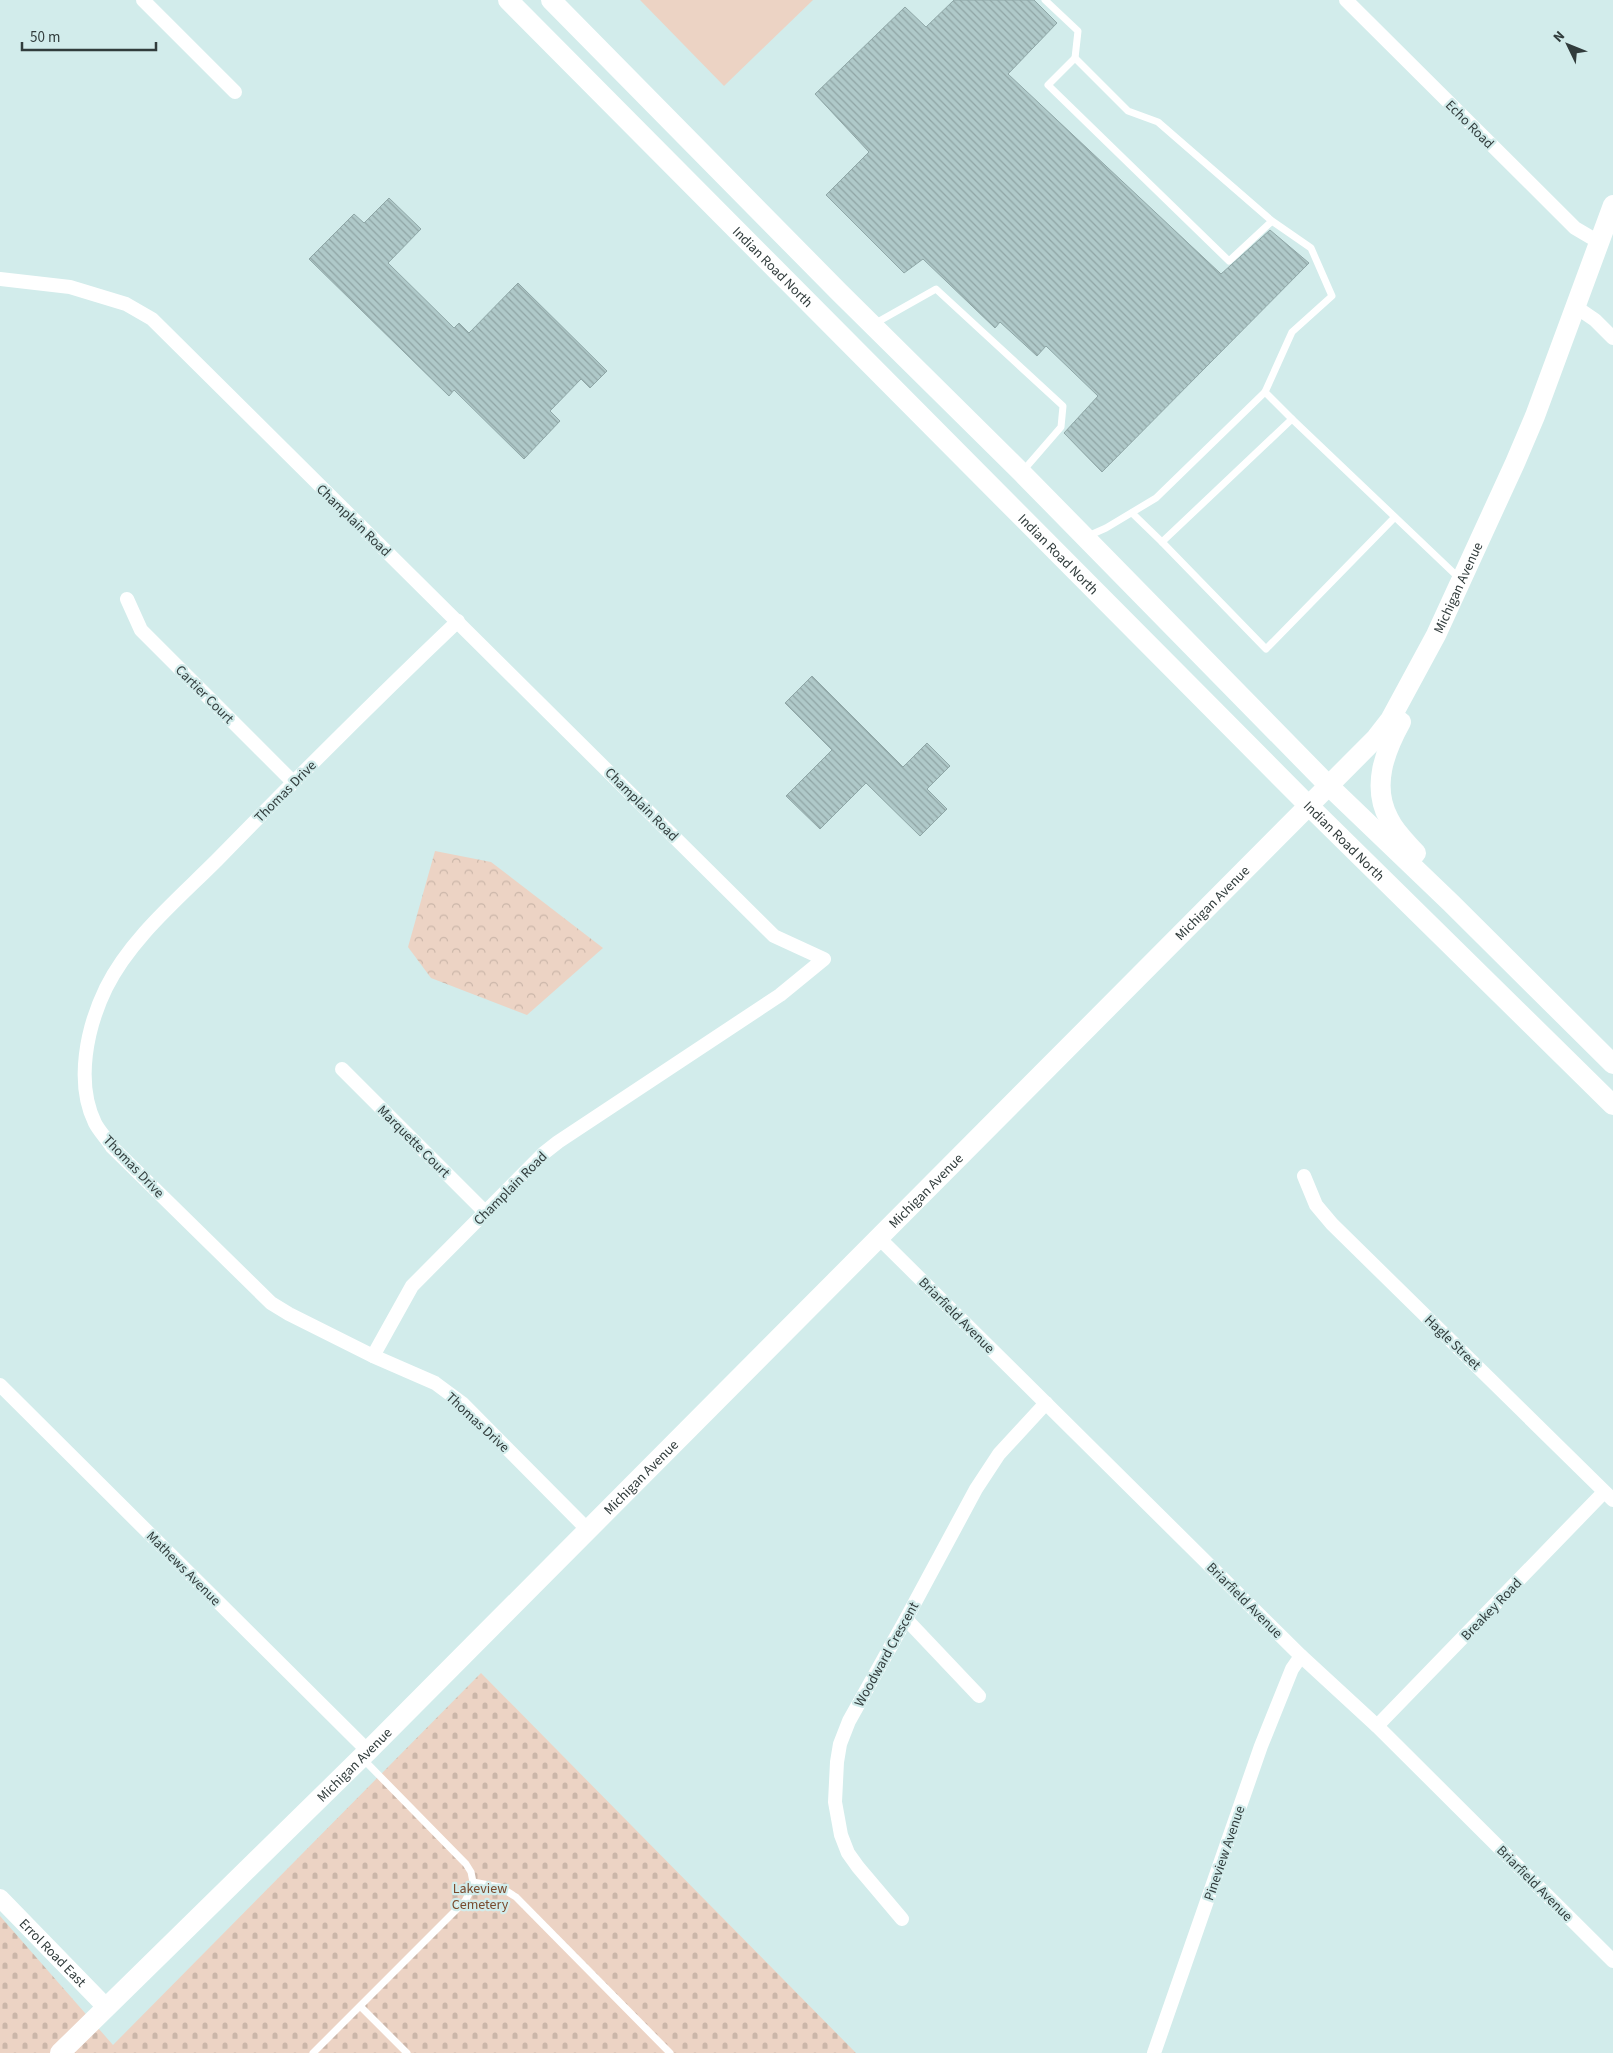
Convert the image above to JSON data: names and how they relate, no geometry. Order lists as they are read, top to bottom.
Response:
{
  "streets": {
    "main road": ["Indian Road North", "Michigan Avenue"],
    "street": [
      "Echo Road",
      "Champlain Road",
      "Cartier Court",
      "Thomas Drive",
      "Marquette Court",
      "Briarfield Avenue",
      "Hagle Street",
      "Mathews Avenue",
      "Breakey Road",
      "Woodward Crescent",
      "Pineview Avenue",
      "Errol Road East"
    ]
  },
  "crossings": [
    ["Echo Road", "Michigan Avenue"],
    ["Indian Road North", "Michigan Avenue"],
    ["Champlain Road", "Thomas Drive"],
    ["Champlain Road", "Marquette Court"],
    ["Michigan Avenue", "Thomas Drive"],
    ["Michigan Avenue", "Briarfield Avenue"],
    ["Michigan Avenue", "Mathews Avenue"],
    ["Michigan Avenue", "Errol Road East"],
    ["Cartier Court", "Thomas Drive"],
    ["Briarfield Avenue", "Breakey Road"],
    ["Briarfield Avenue", "Woodward Crescent"],
    ["Briarfield Avenue", "Pineview Avenue"],
    ["Hagle Street", "Breakey Road"]
  ],
  "parks": ["Lakeview Cemetery"],
  "scale_bar": "50 m",
  "north": "top left"
}
